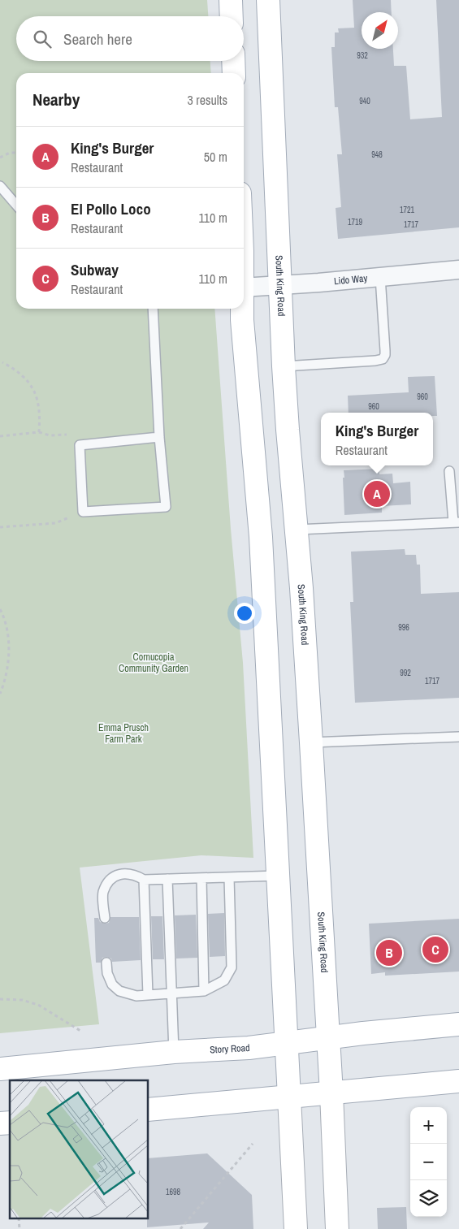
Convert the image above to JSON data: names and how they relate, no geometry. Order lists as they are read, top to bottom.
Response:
{
  "streets": {
    "main road": ["South King Road", "Story Road"],
    "street": ["Lido Way"]
  },
  "crossings": [
    ["Lido Way", "South King Road"],
    ["South King Road", "Story Road"]
  ],
  "parks": ["Cornucopia Community Garden", "Emma Prusch Farm Park"],
  "house_numbers": [
    "932",
    "940",
    "948",
    "1721",
    "1719",
    "1717",
    "960",
    "960",
    "996",
    "992",
    "1717",
    "1698"
  ],
  "north": "top right",
  "page": {
    "search": "Search here",
    "heading": ["Nearby", "3 results"],
    "list": [
      {
        "mark": "A",
        "name": "King's Burger",
        "note": "Restaurant",
        "value": "50 m"
      },
      {
        "mark": "B",
        "name": "El Pollo Loco",
        "note": "Restaurant",
        "value": "110 m"
      },
      {
        "mark": "C",
        "name": "Subway",
        "note": "Restaurant",
        "value": "110 m"
      }
    ],
    "popup": ["King's Burger", "Restaurant"],
    "pins": ["A", "C", "B"],
    "map_buttons": ["+", "−"]
  }
}
